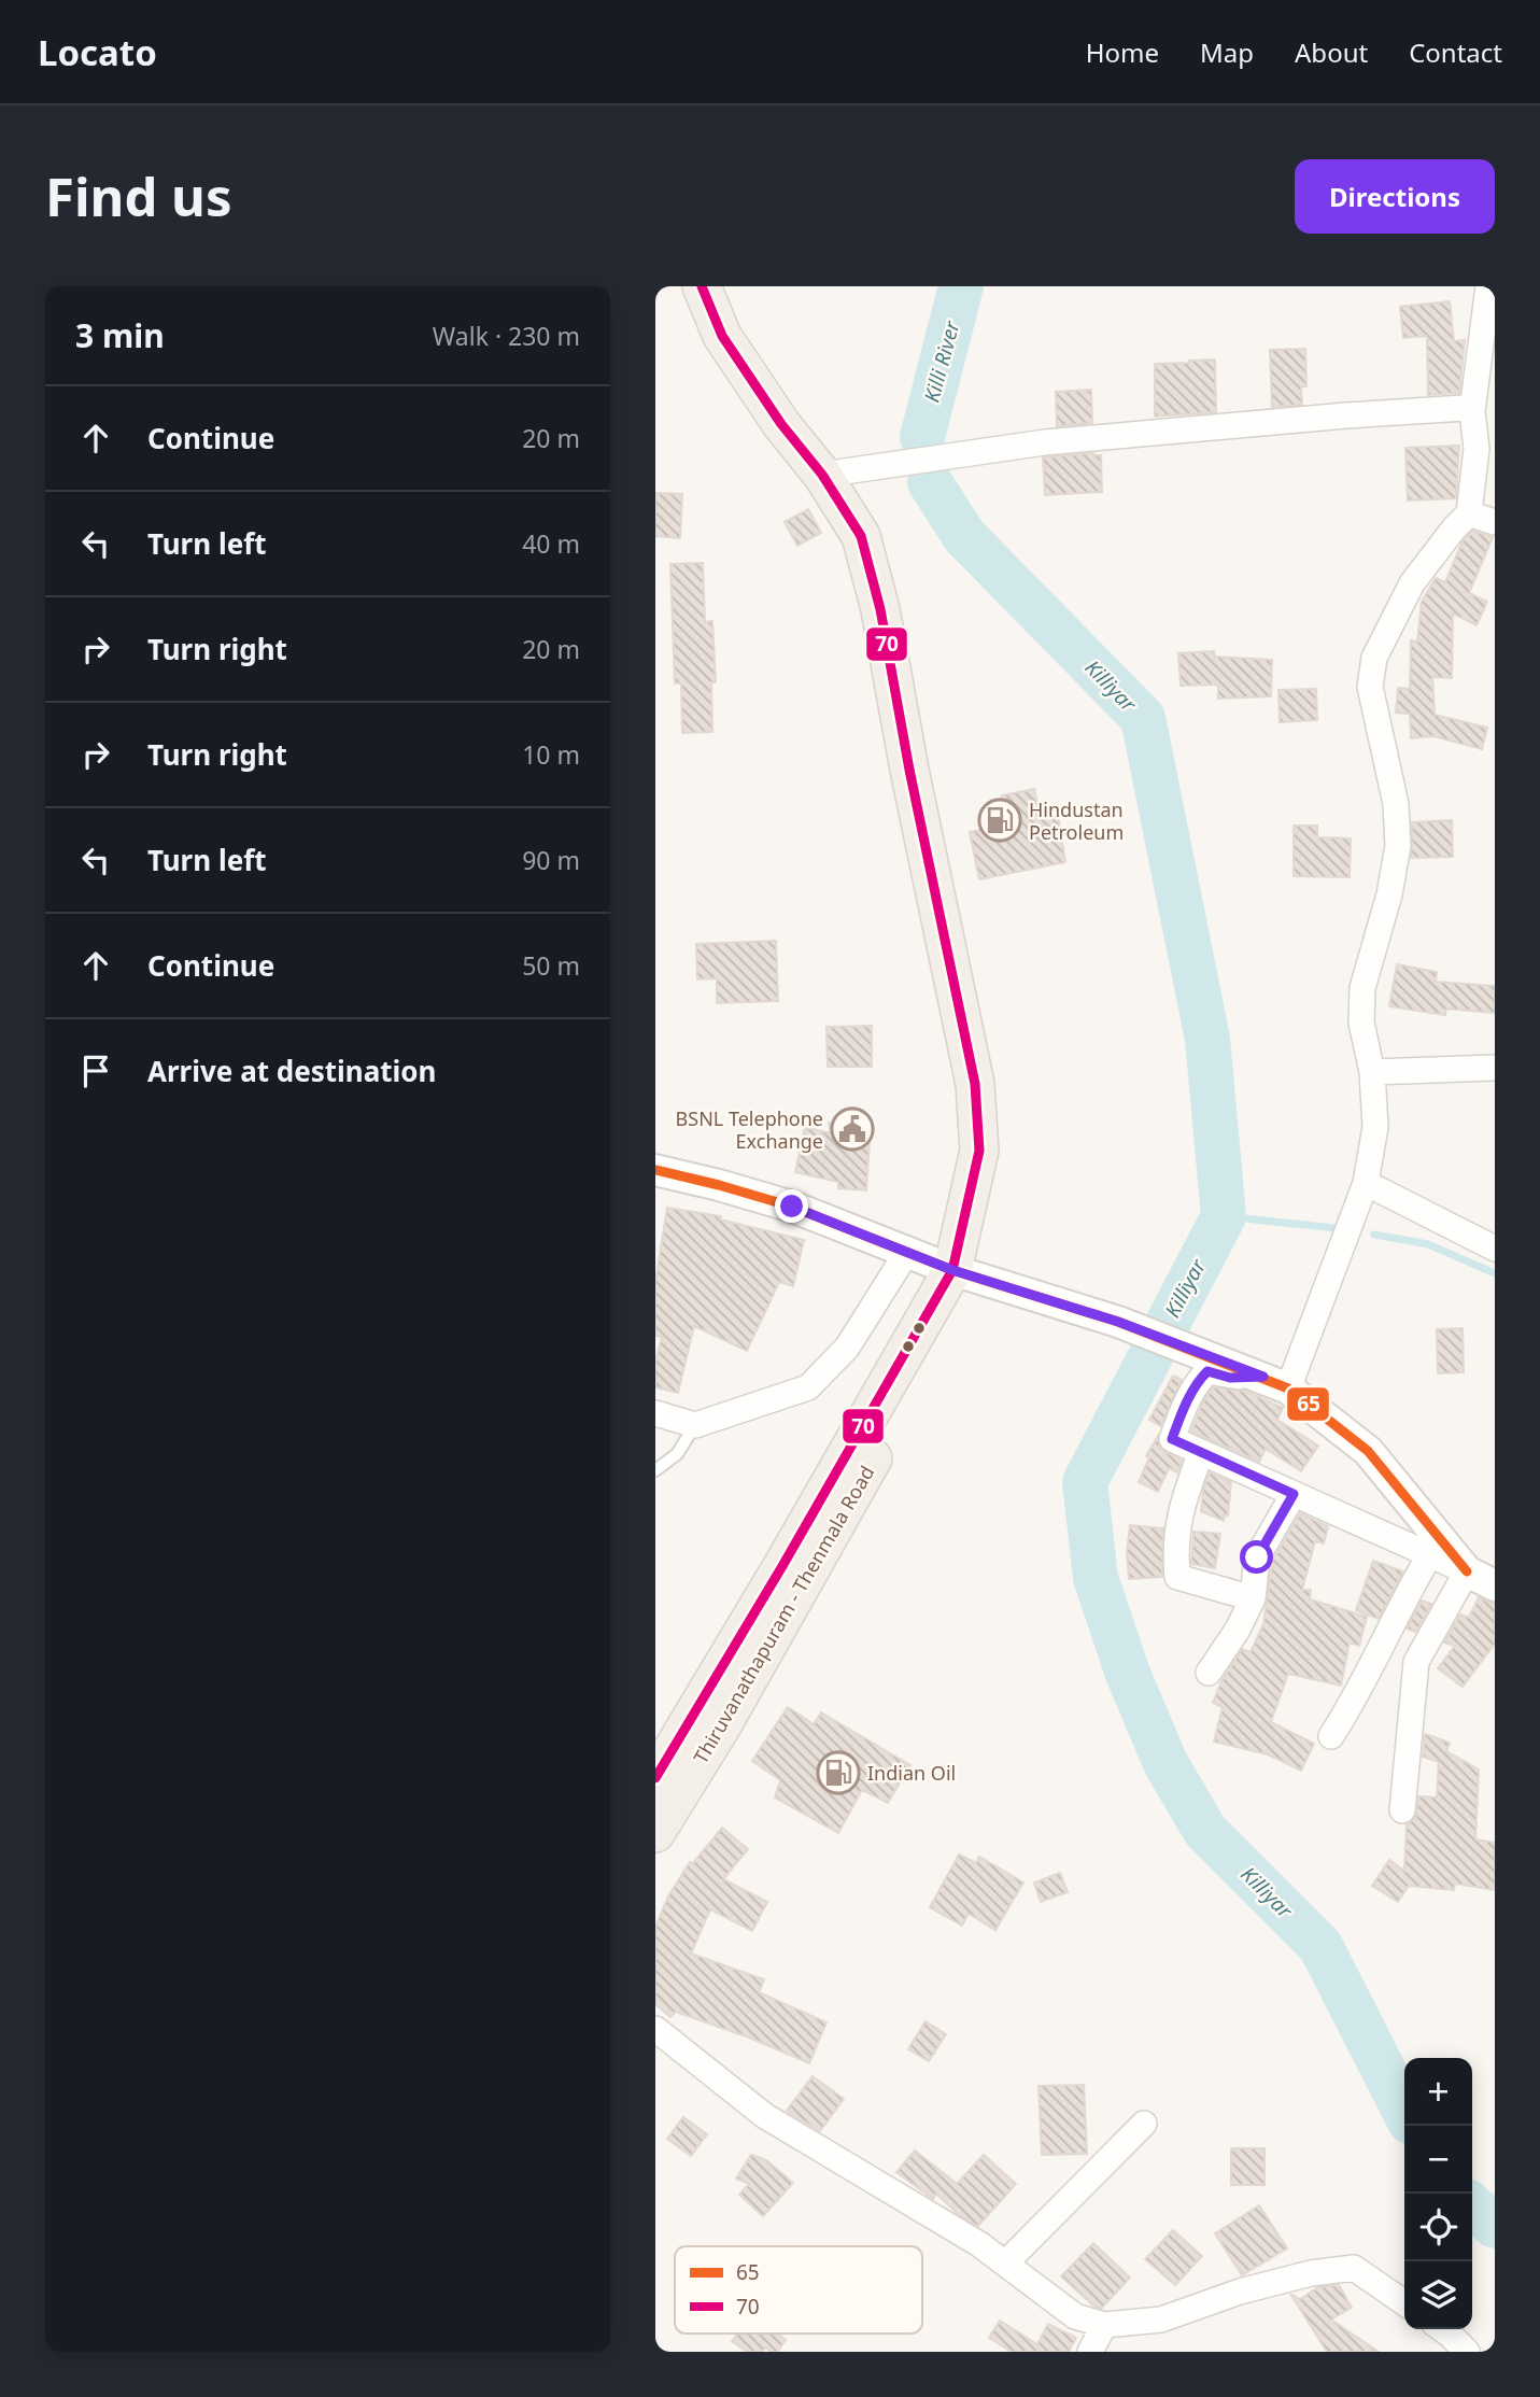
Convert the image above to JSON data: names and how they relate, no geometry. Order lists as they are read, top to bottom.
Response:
{
  "streets": {
    "main road": ["Thiruvanathapuram - Thenmala Road"]
  },
  "water": ["Killi River", "Killiyar"],
  "places": {
    "fuel station": ["Hindustan Petroleum", "Indian Oil"],
    "public building": ["BSNL Telephone Exchange"]
  },
  "lines": ["transit line 70", "transit line 65"],
  "legend": ["65", "70"],
  "page": {
    "header": "Locato",
    "nav": [
      "Home",
      "Map",
      "About",
      "Contact"
    ],
    "buttons": "Directions",
    "title": "Find us",
    "heading": ["3 min", "Walk · 230 m"],
    "list": [
      ["Continue", "20 m"],
      ["Turn left", "40 m"],
      ["Turn right", "20 m"],
      ["Turn right", "10 m"],
      ["Turn left", "90 m"],
      ["Continue", "50 m"],
      "Arrive at destination"
    ],
    "map_buttons": ["+", "−"]
  }
}
